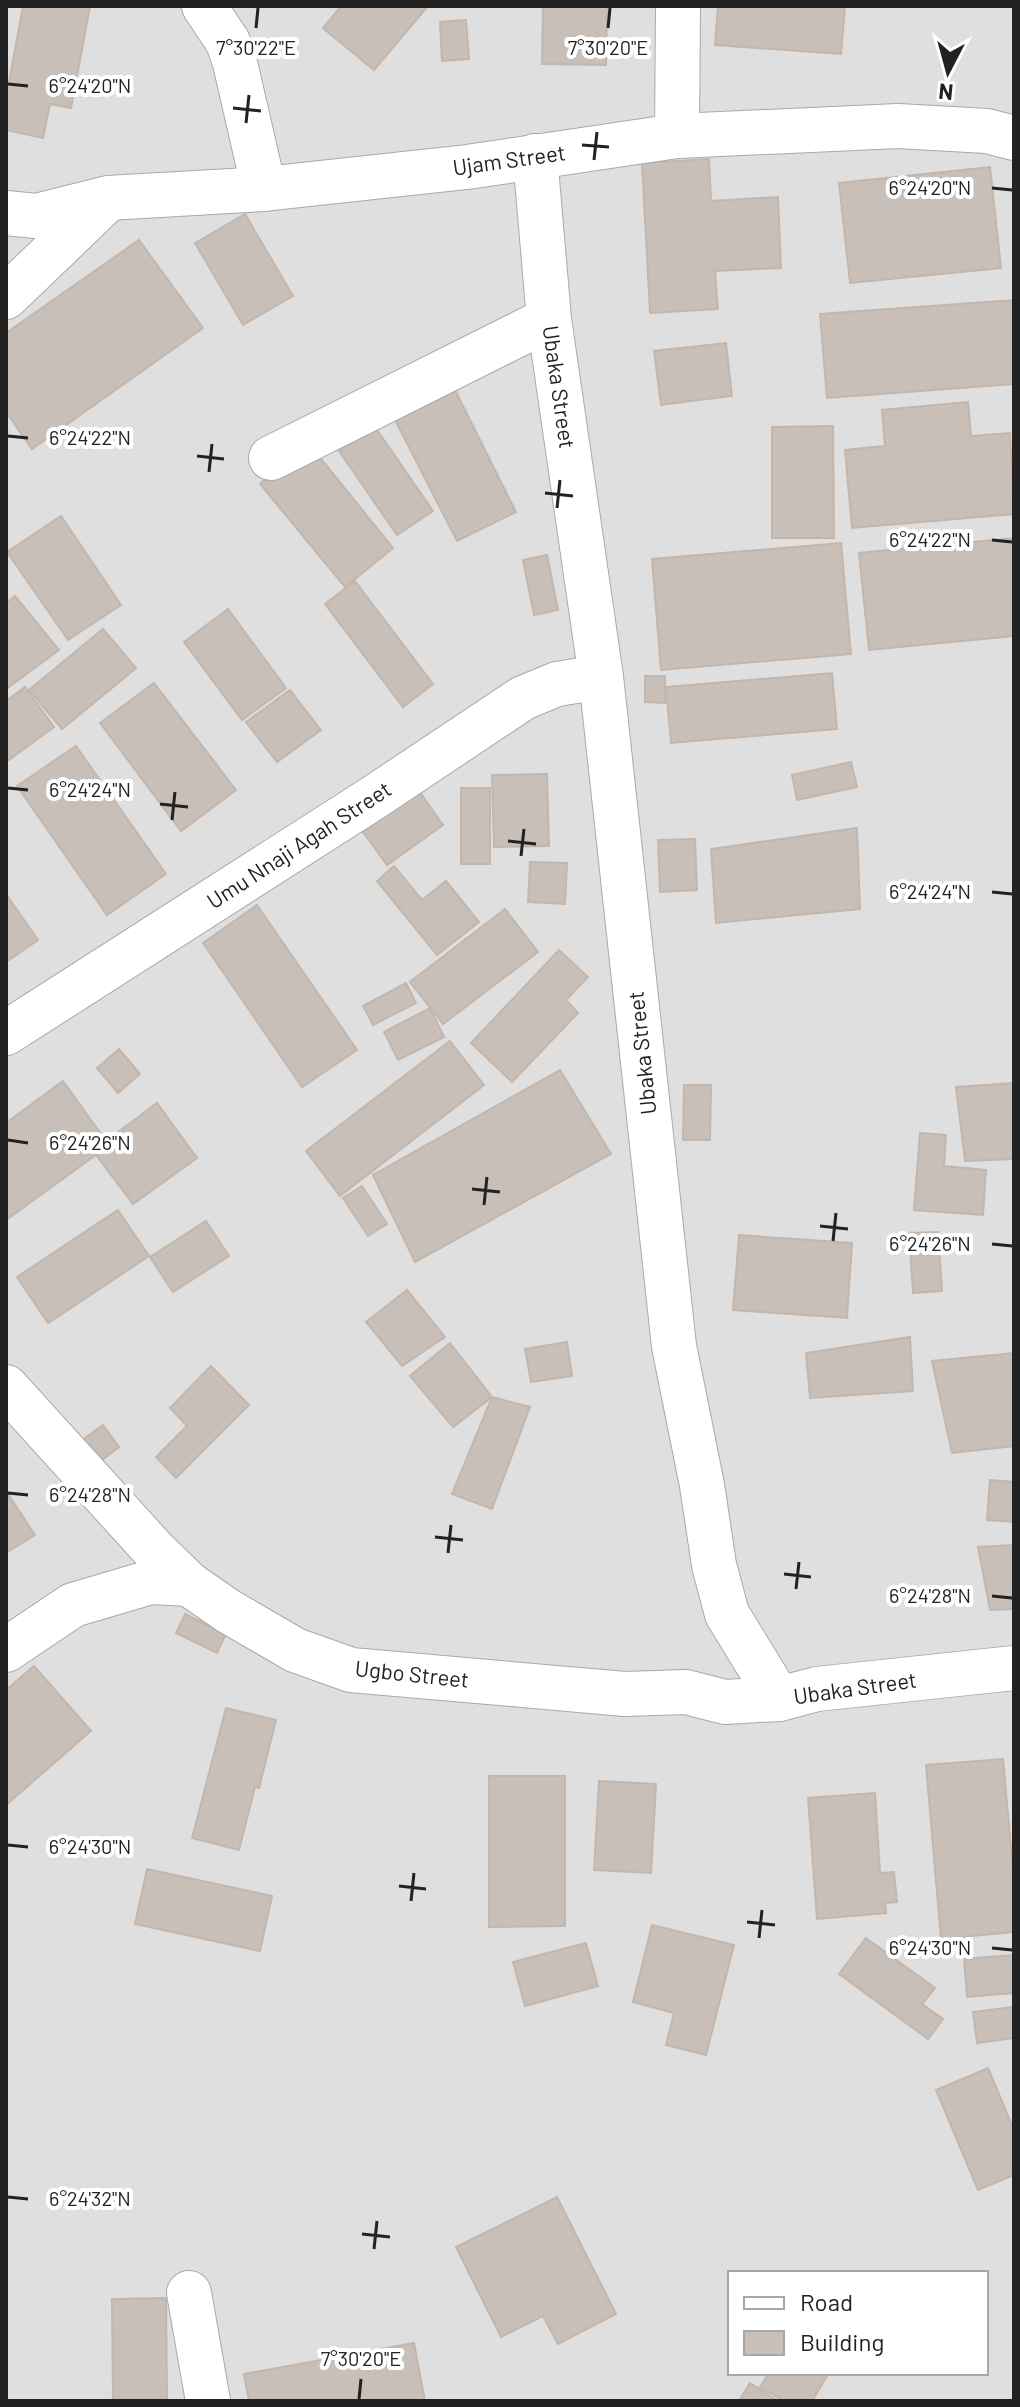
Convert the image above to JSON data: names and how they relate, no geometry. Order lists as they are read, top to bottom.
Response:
{
  "streets": {
    "street": [
      "Ujam Street",
      "Ubaka Street",
      "Umu Nnaji Agah Street",
      "Ugbo Street"
    ]
  },
  "crossings": [
    ["Ujam Street", "Ubaka Street"],
    ["Ubaka Street", "Umu Nnaji Agah Street"],
    ["Ubaka Street", "Ugbo Street"]
  ],
  "legend": ["Road", "Building"],
  "north": "bottom",
  "coordinates": [
    "7°30'22\"E",
    "7°30'20\"E",
    "6°24'20\"N",
    "6°24'22\"N",
    "6°24'24\"N",
    "6°24'26\"N",
    "6°24'28\"N",
    "6°24'30\"N",
    "6°24'32\"N"
  ]
}
